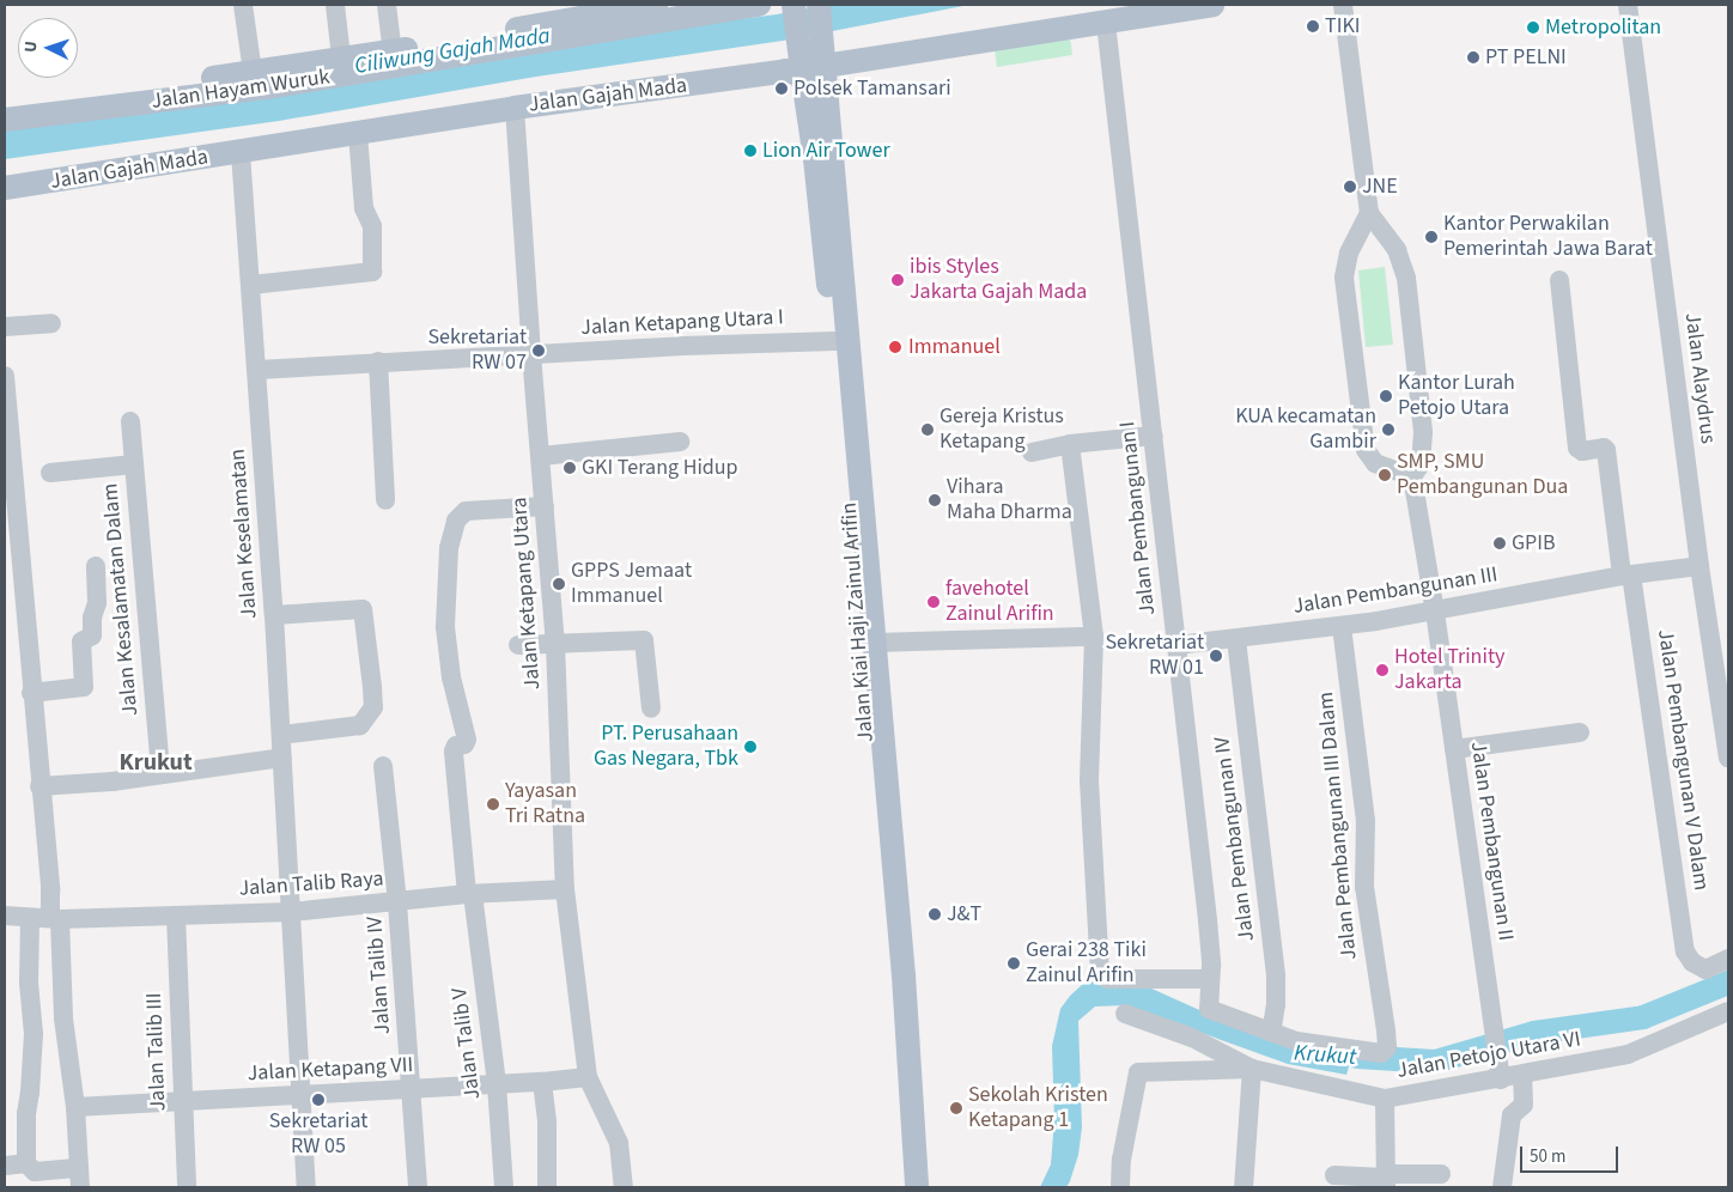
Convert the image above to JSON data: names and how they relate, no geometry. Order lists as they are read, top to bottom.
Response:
{
  "streets": {
    "main road": ["Jalan Hayam Wuruk", "Jalan Gajah Mada", "Jalan Kiai Haji Zainul Arifin"],
    "street": [
      "Jalan Ketapang Utara I",
      "Jalan Alaydrus",
      "Jalan Pembangunan I",
      "Jalan Keselamatan",
      "Jalan Pembangunan III",
      "Jalan Ketapang Utara",
      "Jalan Kesalamatan Dalam",
      "Jalan Pembangunan V Dalam",
      "Jalan Pembangunan III Dalam",
      "Jalan Pembangunan IV",
      "Jalan Pembangunan II",
      "Jalan Talib Raya",
      "Jalan Talib IV",
      "Jalan Talib V",
      "Jalan Talib III",
      "Jalan Petojo Utara VI",
      "Jalan Ketapang VII"
    ]
  },
  "crossings": [
    ["Jalan Gajah Mada", "Jalan Pembangunan I"],
    ["Jalan Gajah Mada", "Jalan Keselamatan"],
    ["Jalan Gajah Mada", "Jalan Ketapang Utara"],
    ["Jalan Gajah Mada", "Jalan Kiai Haji Zainul Arifin"],
    ["Jalan Ketapang Utara I", "Jalan Keselamatan"],
    ["Jalan Ketapang Utara I", "Jalan Ketapang Utara"],
    ["Jalan Ketapang Utara I", "Jalan Kiai Haji Zainul Arifin"],
    ["Jalan Alaydrus", "Jalan Pembangunan III"],
    ["Jalan Pembangunan I", "Jalan Pembangunan III"],
    ["Jalan Pembangunan I", "Jalan Pembangunan III Dalam"],
    ["Jalan Pembangunan I", "Jalan Pembangunan IV"],
    ["Jalan Keselamatan", "Jalan Talib Raya"],
    ["Jalan Keselamatan", "Jalan Ketapang VII"],
    ["Jalan Pembangunan III", "Jalan Pembangunan V Dalam"],
    ["Jalan Pembangunan III", "Jalan Pembangunan III Dalam"],
    ["Jalan Pembangunan III", "Jalan Pembangunan IV"],
    ["Jalan Pembangunan III", "Jalan Pembangunan II"],
    ["Jalan Ketapang Utara", "Jalan Talib Raya"],
    ["Jalan Ketapang Utara", "Jalan Talib V"],
    ["Jalan Ketapang Utara", "Jalan Ketapang VII"],
    ["Jalan Pembangunan III Dalam", "Jalan Pembangunan IV"],
    ["Jalan Pembangunan II", "Jalan Petojo Utara VI"],
    ["Jalan Talib Raya", "Jalan Talib IV"],
    ["Jalan Talib Raya", "Jalan Talib V"],
    ["Jalan Talib Raya", "Jalan Talib III"],
    ["Jalan Talib IV", "Jalan Ketapang VII"],
    ["Jalan Talib V", "Jalan Ketapang VII"],
    ["Jalan Talib III", "Jalan Ketapang VII"]
  ],
  "districts": ["Krukut"],
  "water": ["Ciliwung Gajah Mada", "Krukut"],
  "places": [
    "TIKI",
    "Metropolitan",
    "PT PELNI",
    "Polsek Tamansari",
    "Lion Air Tower",
    "JNE",
    "Kantor Perwakilan Pemerintah Jawa Barat",
    "ibis Styles Jakarta Gajah Mada",
    "Immanuel",
    "Sekretariat RW 07",
    "Kantor Lurah Petojo Utara",
    "Gereja Kristus Ketapang",
    "KUA kecamatan Gambir",
    "GKI Terang Hidup",
    "SMP, SMU Pembangunan Dua",
    "Vihara Maha Dharma",
    "GPIB",
    "GPPS Jemaat Immanuel",
    "favehotel Zainul Arifin",
    "Sekretariat RW 01",
    "Hotel Trinity Jakarta",
    "PT. Perusahaan Gas Negara, Tbk",
    "Yayasan Tri Ratna",
    "J&T",
    "Gerai 238 Tiki Zainul Arifin",
    "Sekretariat RW 05",
    "Sekolah Kristen Ketapang 1"
  ],
  "scale_bar": "50 m",
  "north": "left"
}
